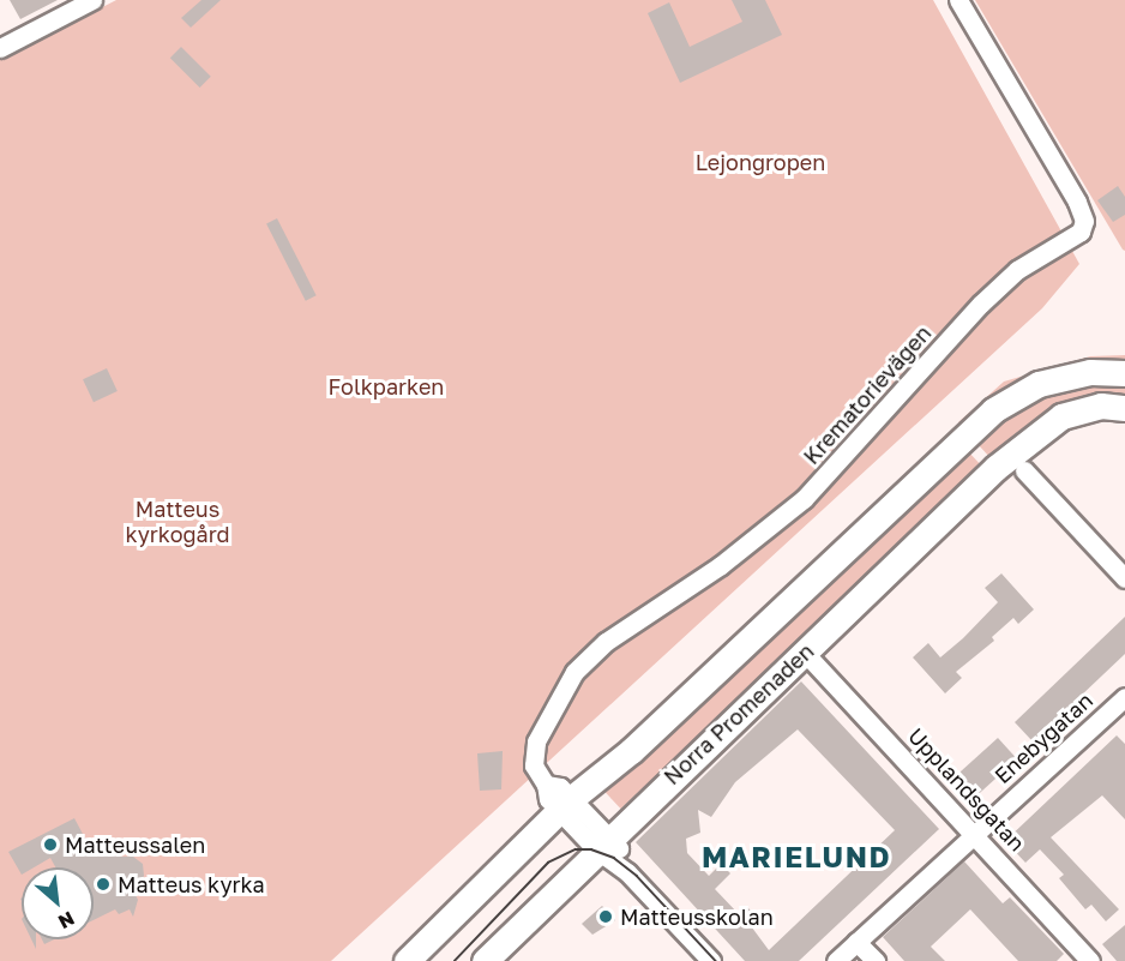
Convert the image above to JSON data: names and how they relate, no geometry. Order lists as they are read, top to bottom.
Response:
{
  "streets": {
    "main road": ["Norra Promenaden"],
    "street": ["Krematorievägen", "Enebygatan", "Upplandsgatan"]
  },
  "crossings": [
    ["Krematorievägen", "Norra Promenaden"],
    ["Norra Promenaden", "Upplandsgatan"],
    ["Enebygatan", "Upplandsgatan"]
  ],
  "districts": ["MARIELUND"],
  "parks": ["Lejongropen", "Folkparken", "Matteus kyrkogård"],
  "places": ["Matteussalen", "Matteus kyrka", "Matteusskolan"],
  "north": "bottom right"
}
